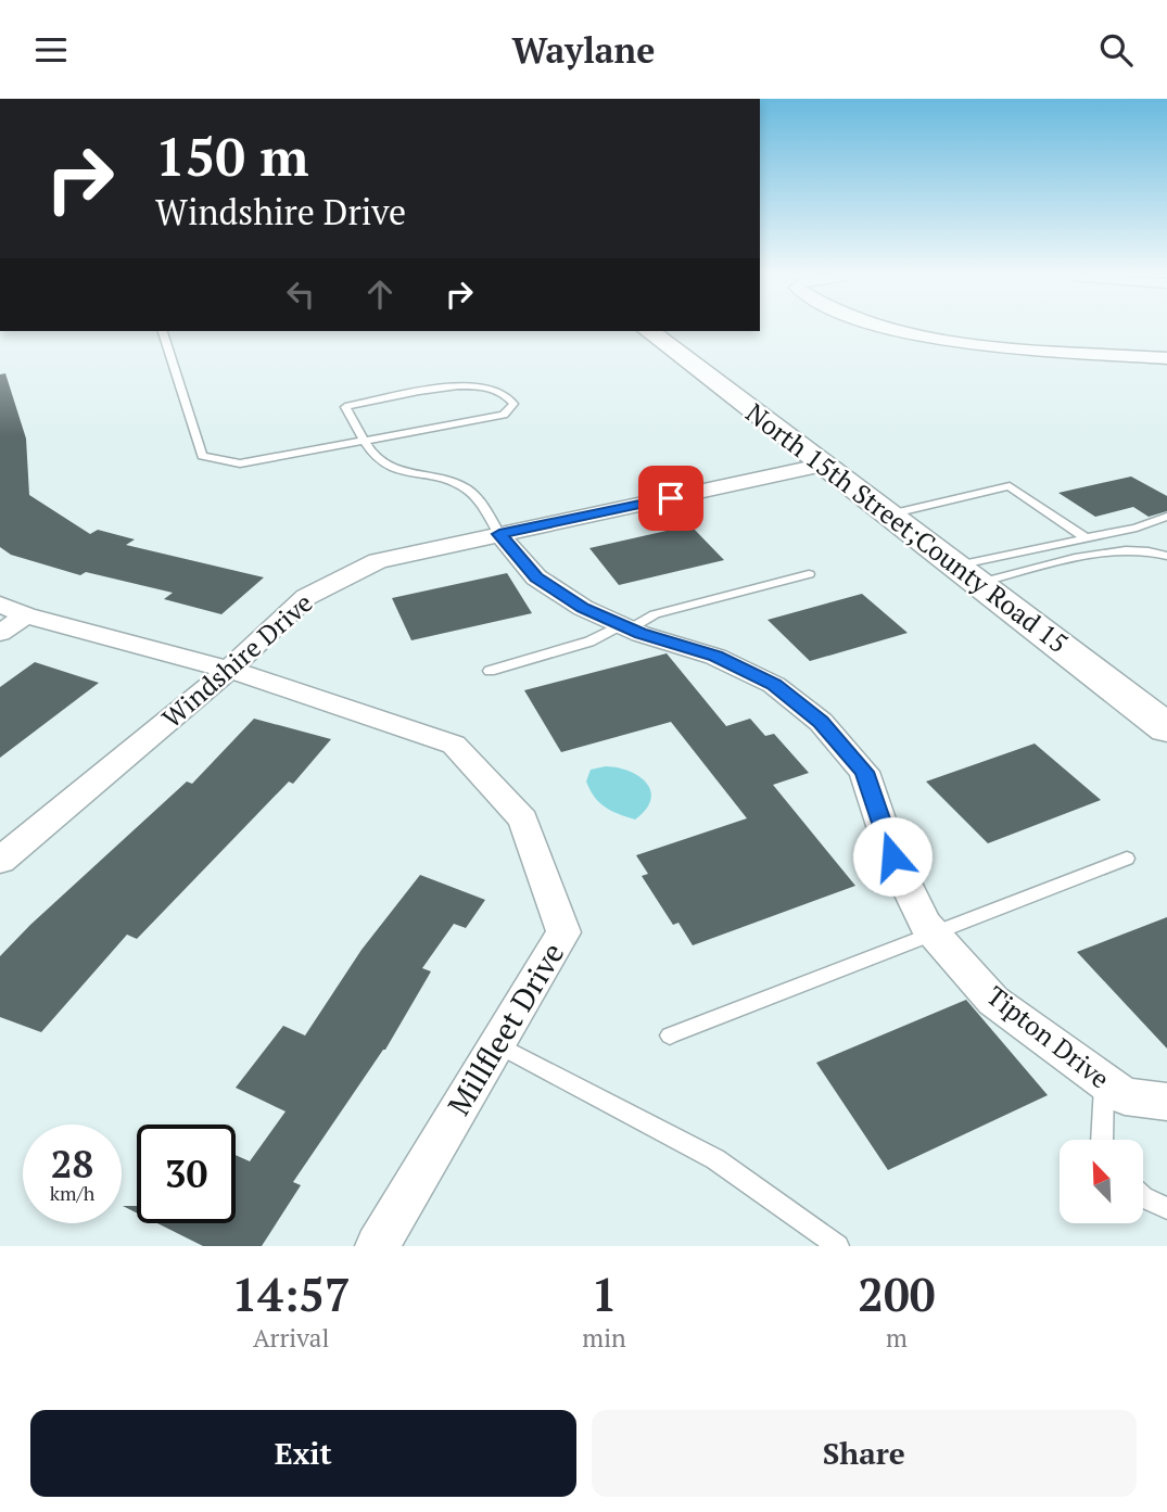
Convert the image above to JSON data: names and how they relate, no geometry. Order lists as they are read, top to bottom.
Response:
{
  "streets": {
    "street": [
      "North 15th Street;County Road 15",
      "Windshire Drive",
      "Millfleet Drive",
      "Tipton Drive"
    ]
  },
  "crossings": [
    ["North 15th Street;County Road 15", "Windshire Drive"],
    ["Windshire Drive", "Millfleet Drive"],
    ["Windshire Drive", "Tipton Drive"]
  ],
  "north": "top left",
  "page": {
    "header": "Waylane",
    "turn": ["150 m", "Windshire Drive"],
    "speed": "28 km/h",
    "limit": "30",
    "eta": [
      "14:57",
      "Arrival",
      "1",
      "min",
      "200",
      "m"
    ],
    "buttons": ["Exit", "Share"]
  }
}
